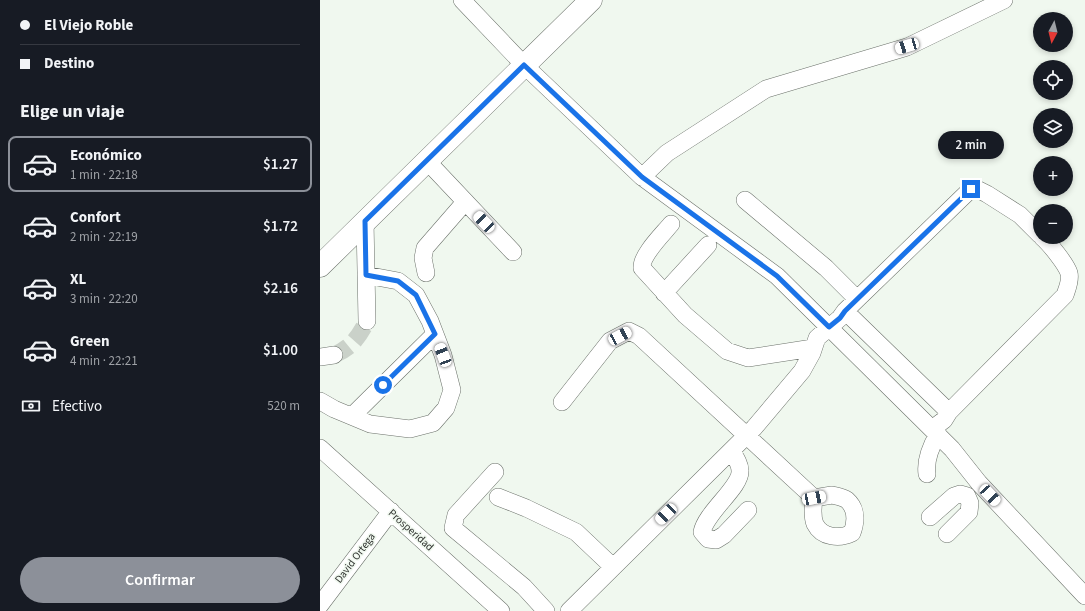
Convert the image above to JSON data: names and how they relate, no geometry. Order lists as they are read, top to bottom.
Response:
{
  "streets": {
    "street": ["Prosperidad", "David Ortega"]
  },
  "crossings": [
    ["Prosperidad", "David Ortega"]
  ],
  "north": "bottom",
  "page": {
    "banner": ["El Viejo Roble", "Destino"],
    "map_buttons": ["+", "−"],
    "heading": "Elige un viaje",
    "bubble": "2 min",
    "list": [
      {
        "name": "Económico",
        "note": "1 min · 22:18",
        "value": "$1.27"
      },
      {
        "name": "Confort",
        "note": "2 min · 22:19",
        "value": "$1.72"
      },
      {
        "name": "XL",
        "note": "3 min · 22:20",
        "value": "$2.16"
      },
      {
        "name": "Green",
        "note": "4 min · 22:21",
        "value": "$1.00"
      }
    ],
    "pay": ["Efectivo", "520 m"],
    "buttons": "Confirmar"
  }
}
